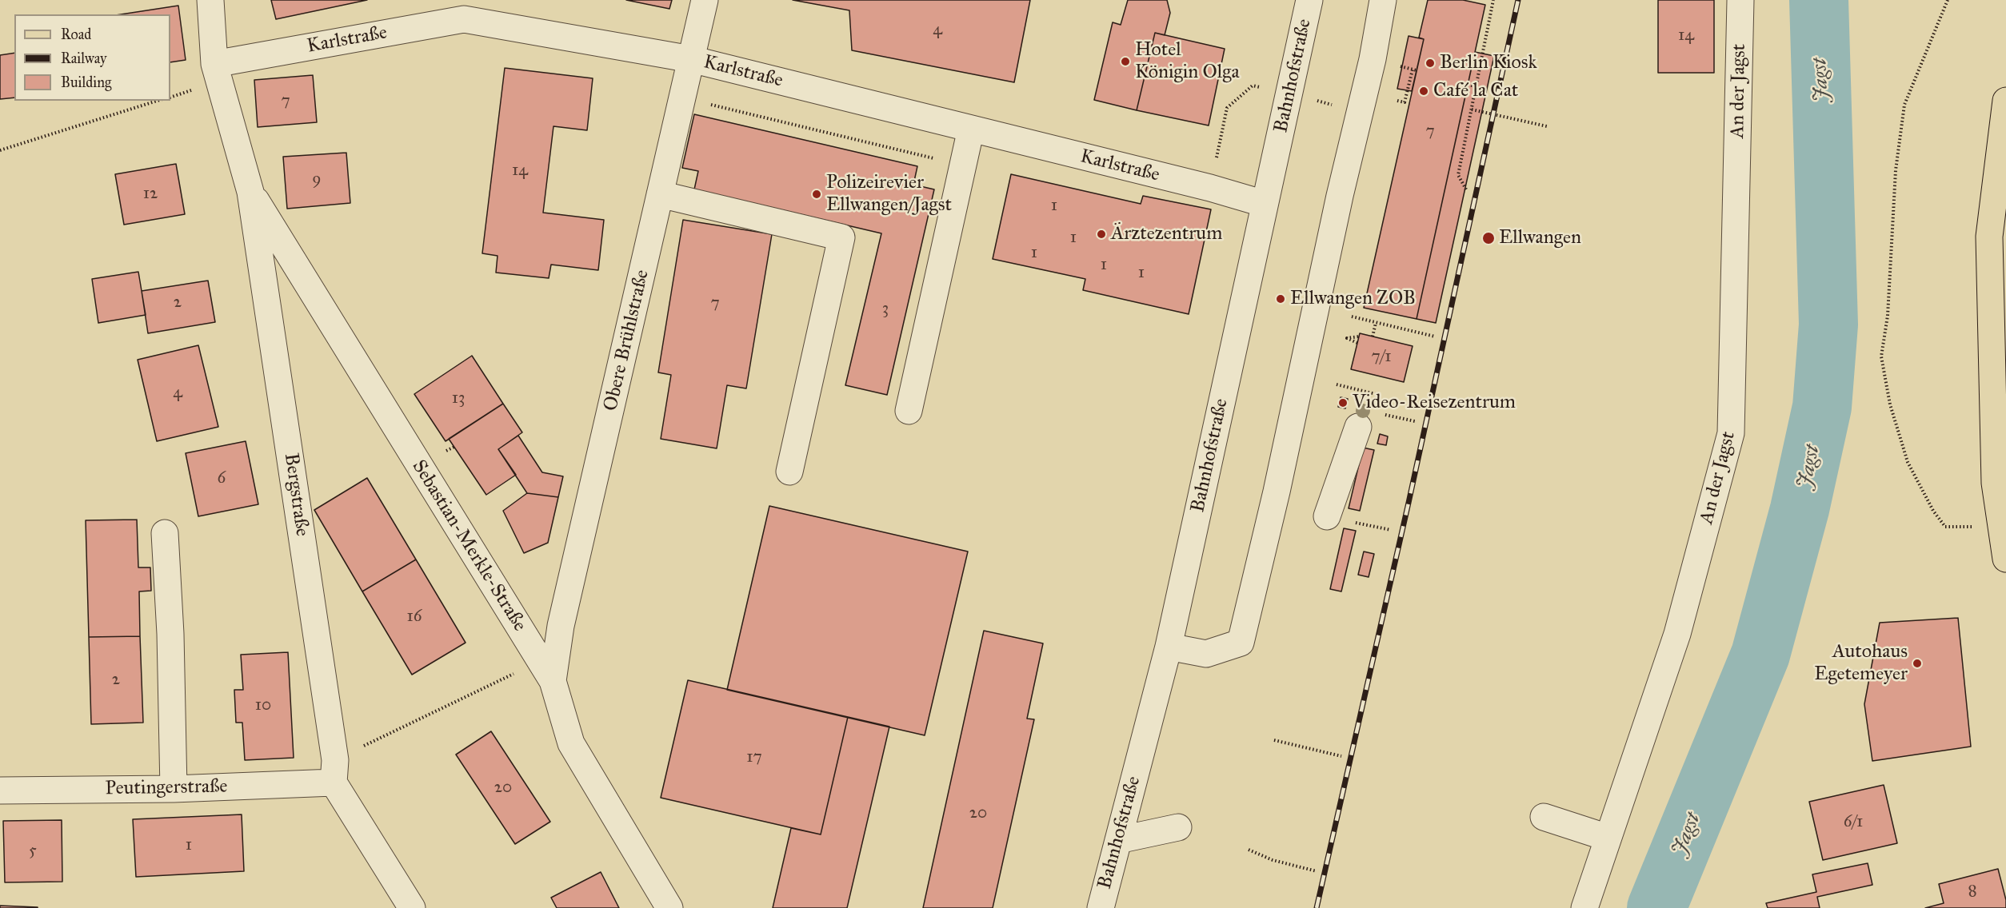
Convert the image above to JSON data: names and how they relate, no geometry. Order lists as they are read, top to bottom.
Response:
{
  "streets": {
    "street": [
      "Karlstraße",
      "Bahnhofstraße",
      "An der Jagst",
      "Obere Brühlstraße",
      "Bergstraße",
      "Sebastian-Merkle-Straße",
      "Peutingerstraße"
    ]
  },
  "crossings": [
    ["Karlstraße", "Bahnhofstraße"],
    ["Karlstraße", "Obere Brühlstraße"],
    ["Karlstraße", "Bergstraße"],
    ["Obere Brühlstraße", "Sebastian-Merkle-Straße"],
    ["Bergstraße", "Sebastian-Merkle-Straße"],
    ["Bergstraße", "Peutingerstraße"]
  ],
  "water": ["Jagst"],
  "places": [
    "Hotel Königin Olga",
    "Berlin Kiosk",
    "Café la Cat",
    "Polizeirevier Ellwangen/Jagst",
    "Ärztezentrum",
    "Ellwangen",
    "Ellwangen ZOB",
    "Video-Reisezentrum",
    "Autohaus Egetemeyer"
  ],
  "house_numbers": [
    "4",
    "14",
    "7",
    "7",
    "14",
    "9",
    "12",
    "1",
    "1",
    "1",
    "1",
    "1",
    "2",
    "7",
    "3",
    "7/1",
    "4",
    "13",
    "6",
    "16",
    "2",
    "10",
    "17",
    "20",
    "20",
    "6/1",
    "1",
    "5",
    "8"
  ],
  "legend": ["Road", "Railway", "Building"]
}
